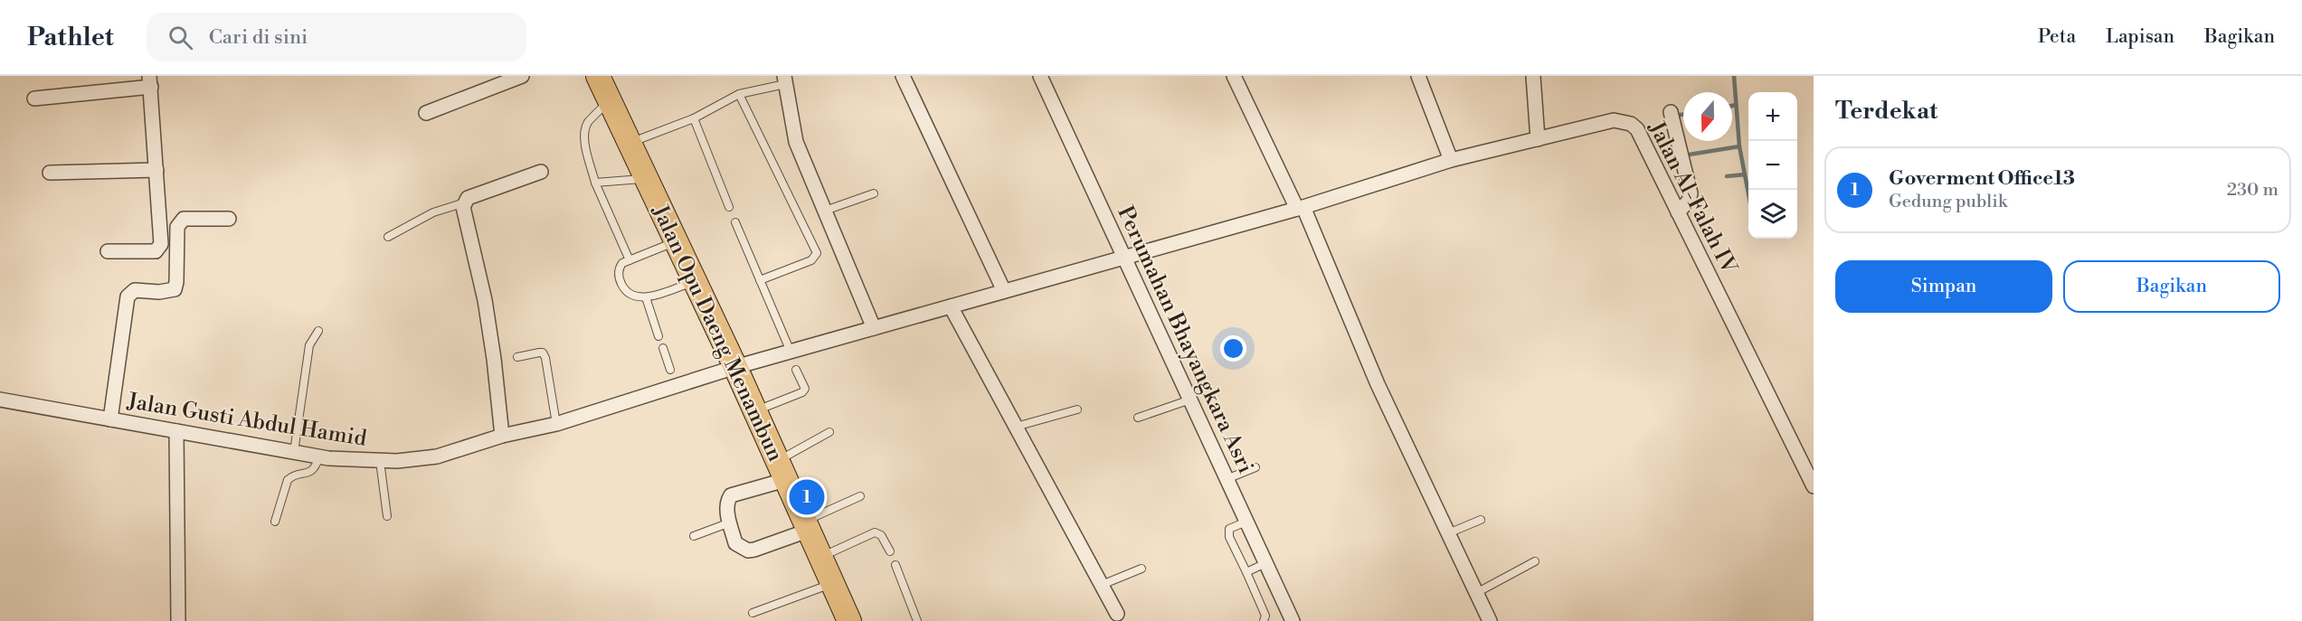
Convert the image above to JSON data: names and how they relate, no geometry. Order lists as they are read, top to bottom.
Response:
{
  "streets": {
    "highway": ["Jalan Opu Daeng Menambun"],
    "street": ["Jalan Al-Falah IV", "Perumahan Bhayangkara Asri", "Jalan Gusti Abdul Hamid"]
  },
  "crossings": [
    ["Jalan Al-Falah IV", "Perumahan Bhayangkara Asri"],
    ["Jalan Al-Falah IV", "Jalan Gusti Abdul Hamid"],
    ["Jalan Opu Daeng Menambun", "Jalan Gusti Abdul Hamid"],
    ["Perumahan Bhayangkara Asri", "Jalan Gusti Abdul Hamid"]
  ],
  "north": "bottom",
  "page": {
    "header": "Pathlet",
    "search": "Cari di sini",
    "nav": ["Peta", "Lapisan", "Bagikan"],
    "heading": "Terdekat",
    "map_buttons": ["+", "−"],
    "list": [
      {
        "mark": "1",
        "name": "Goverment Office13",
        "note": "Gedung publik",
        "value": "230 m"
      }
    ],
    "buttons": ["Simpan", "Bagikan"],
    "pins": "1"
  }
}
